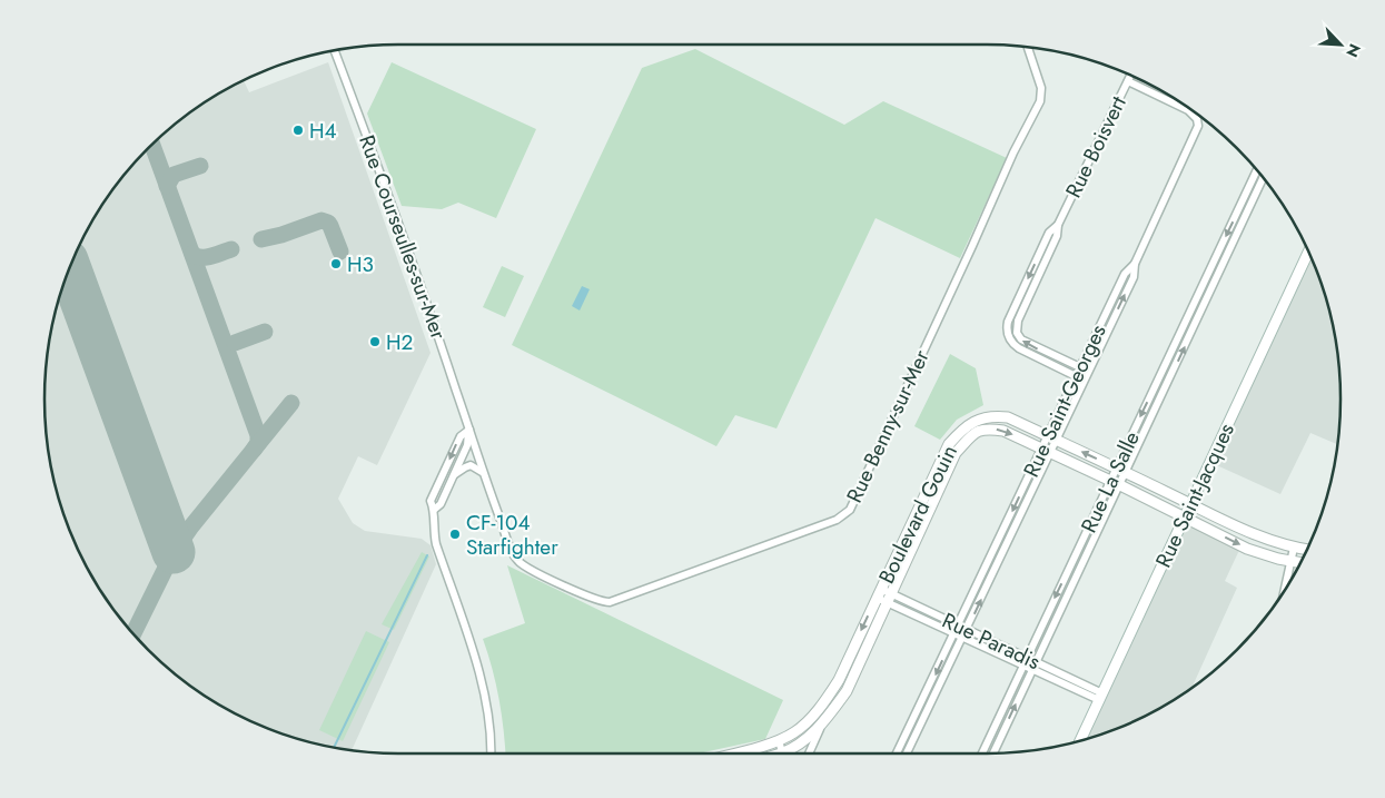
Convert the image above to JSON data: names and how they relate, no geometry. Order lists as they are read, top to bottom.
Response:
{
  "streets": {
    "street": [
      "Rue Boisvert",
      "Rue Courseulles-sur-Mer",
      "Rue Saint-Georges",
      "Rue Benny-sur-Mer",
      "Rue La Salle",
      "Rue Saint-Jacques",
      "Boulevard Gouin",
      "Rue Paradis"
    ]
  },
  "crossings": [
    ["Rue Boisvert", "Rue Saint-Georges"],
    ["Rue Courseulles-sur-Mer", "Rue Benny-sur-Mer"],
    ["Rue Saint-Georges", "Boulevard Gouin"],
    ["Rue Saint-Georges", "Rue Paradis"],
    ["Rue La Salle", "Boulevard Gouin"],
    ["Rue La Salle", "Rue Paradis"],
    ["Rue Saint-Jacques", "Boulevard Gouin"],
    ["Rue Saint-Jacques", "Rue Paradis"],
    ["Boulevard Gouin", "Rue Paradis"]
  ],
  "places": [
    "H4",
    "H3",
    "H2",
    "CF-104 Starfighter"
  ],
  "north": "bottom right"
}
